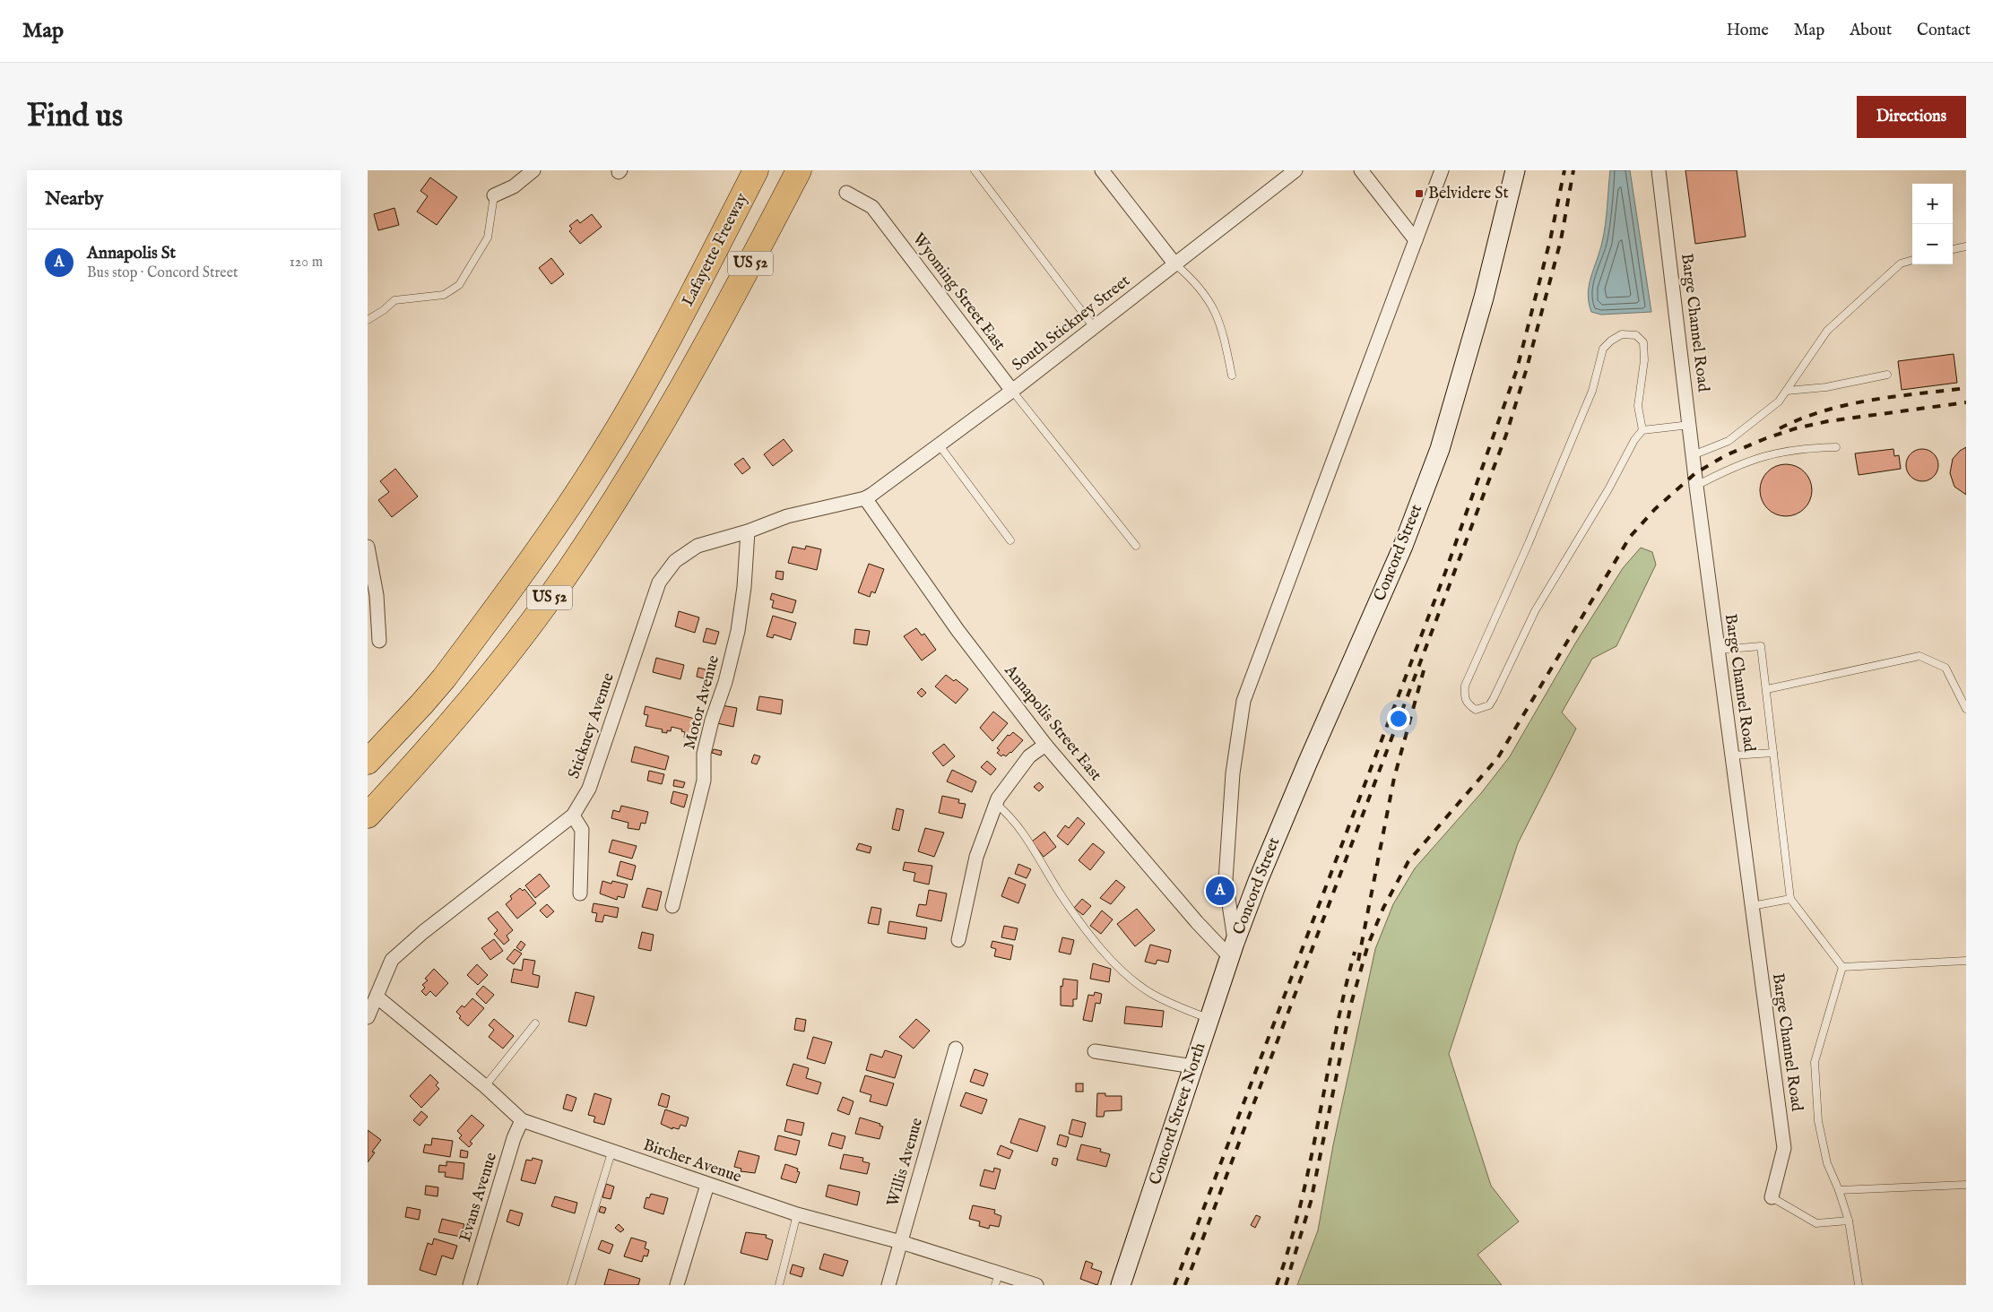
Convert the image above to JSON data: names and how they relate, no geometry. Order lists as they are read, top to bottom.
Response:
{
  "streets": {
    "highway": ["Lafayette Freeway", "US 52"],
    "main road": ["Concord Street", "Concord Street North"],
    "street": [
      "Wyoming Street East",
      "Barge Channel Road",
      "South Stickney Street",
      "Motor Avenue",
      "Annapolis Street East",
      "Stickney Avenue",
      "Bircher Avenue",
      "Willis Avenue",
      "Evans Avenue"
    ]
  },
  "crossings": [
    ["Wyoming Street East", "South Stickney Street"],
    ["South Stickney Street", "Annapolis Street East"],
    ["South Stickney Street", "Stickney Avenue"],
    ["Concord Street", "Annapolis Street East"],
    ["Concord Street", "Concord Street North"],
    ["Motor Avenue", "Stickney Avenue"],
    ["Annapolis Street East", "Stickney Avenue"],
    ["Annapolis Street East", "Concord Street North"],
    ["Stickney Avenue", "Bircher Avenue"],
    ["Bircher Avenue", "Willis Avenue"],
    ["Bircher Avenue", "Evans Avenue"]
  ],
  "places": {
    "transit": ["Belvidere St"]
  },
  "page": {
    "header": "Map",
    "nav": [
      "Home",
      "Map",
      "About",
      "Contact"
    ],
    "buttons": "Directions",
    "title": "Find us",
    "heading": "Nearby",
    "map_buttons": ["+", "−"],
    "list": [
      {
        "mark": "A",
        "name": "Annapolis St",
        "note": "Bus stop · Concord Street",
        "value": "120 m"
      }
    ],
    "pins": "A"
  }
}
